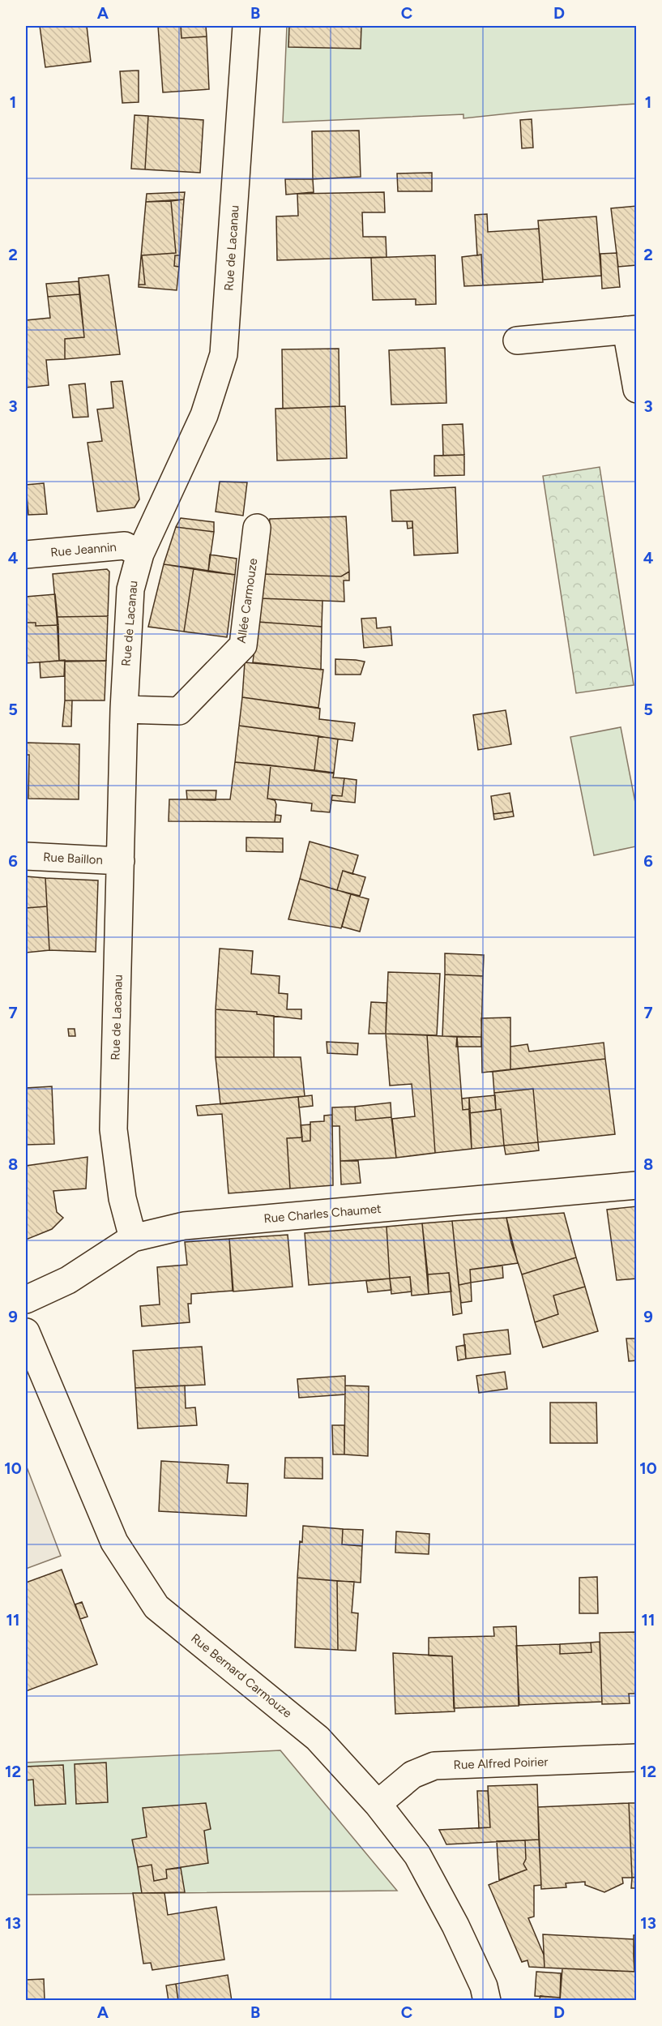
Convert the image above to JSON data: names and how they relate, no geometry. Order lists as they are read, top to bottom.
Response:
{
  "streets": {
    "street": [
      "Rue de Lacanau",
      "Rue Jeannin",
      "Allée Carmouze",
      "Rue Baillon",
      "Rue Charles Chaumet",
      "Rue Bernard Carmouze",
      "Rue Alfred Poirier"
    ]
  },
  "crossings": [
    ["Rue de Lacanau", "Rue Jeannin"],
    ["Rue de Lacanau", "Allée Carmouze"],
    ["Rue de Lacanau", "Rue Baillon"],
    ["Rue de Lacanau", "Rue Charles Chaumet"],
    ["Rue Bernard Carmouze", "Rue Alfred Poirier"]
  ],
  "grid": {
    "columns": [
      "A",
      "B",
      "C",
      "D"
    ],
    "rows": [
      "1",
      "2",
      "3",
      "4",
      "5",
      "6",
      "7",
      "8",
      "9",
      "10",
      "11",
      "12",
      "13"
    ]
  }
}
